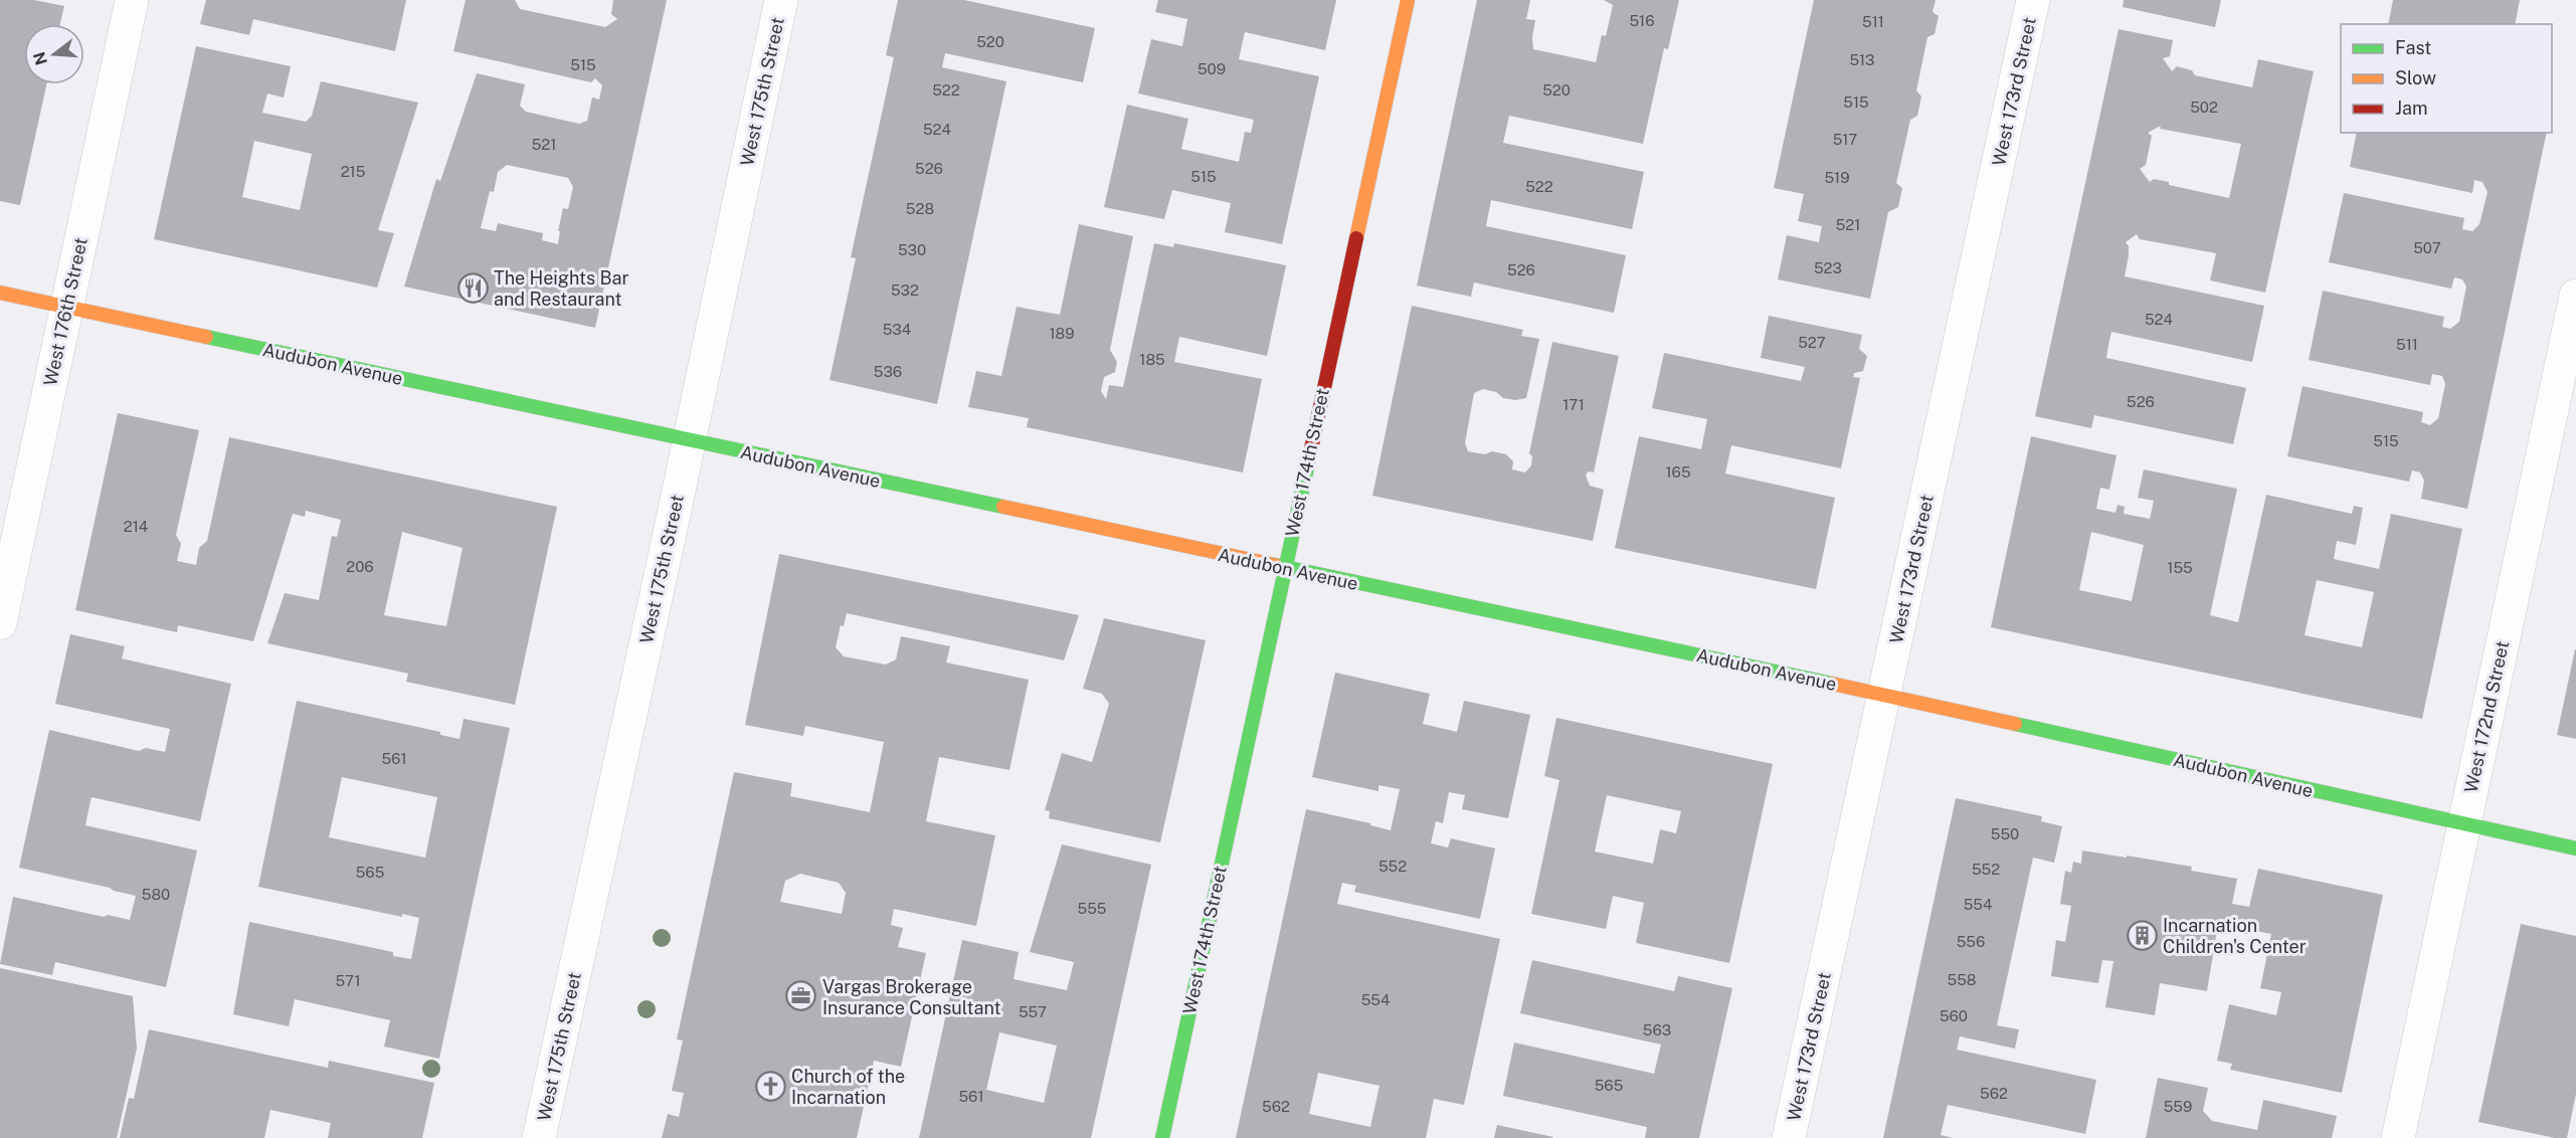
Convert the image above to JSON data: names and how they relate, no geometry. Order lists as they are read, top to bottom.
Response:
{
  "streets": {
    "street": [
      "West 175th Street",
      "West 173rd Street",
      "West 176th Street",
      "Audubon Avenue",
      "West 174th Street",
      "West 172nd Street"
    ]
  },
  "crossings": [
    ["West 175th Street", "Audubon Avenue"],
    ["West 173rd Street", "Audubon Avenue"],
    ["West 176th Street", "Audubon Avenue"],
    ["Audubon Avenue", "West 174th Street"],
    ["Audubon Avenue", "West 172nd Street"]
  ],
  "places": {
    "restaurant": ["The Heights Bar and Restaurant"],
    "building": ["Incarnation Children's Center"],
    "office": ["Vargas Brokerage Insurance Consultant"],
    "church": ["Church of the Incarnation"]
  },
  "house_numbers": [
    "516",
    "511",
    "520",
    "513",
    "515",
    "509",
    "522",
    "520",
    "515",
    "502",
    "524",
    "517",
    "521",
    "526",
    "215",
    "515",
    "519",
    "522",
    "528",
    "521",
    "507",
    "530",
    "523",
    "526",
    "532",
    "524",
    "534",
    "189",
    "527",
    "511",
    "185",
    "536",
    "526",
    "171",
    "515",
    "165",
    "214",
    "206",
    "155",
    "561",
    "550",
    "552",
    "552",
    "565",
    "580",
    "554",
    "555",
    "556",
    "558",
    "571",
    "554",
    "557",
    "560",
    "563",
    "565",
    "562",
    "561",
    "562",
    "559"
  ],
  "legend": ["Fast", "Slow", "Jam"],
  "north": "left"
}
